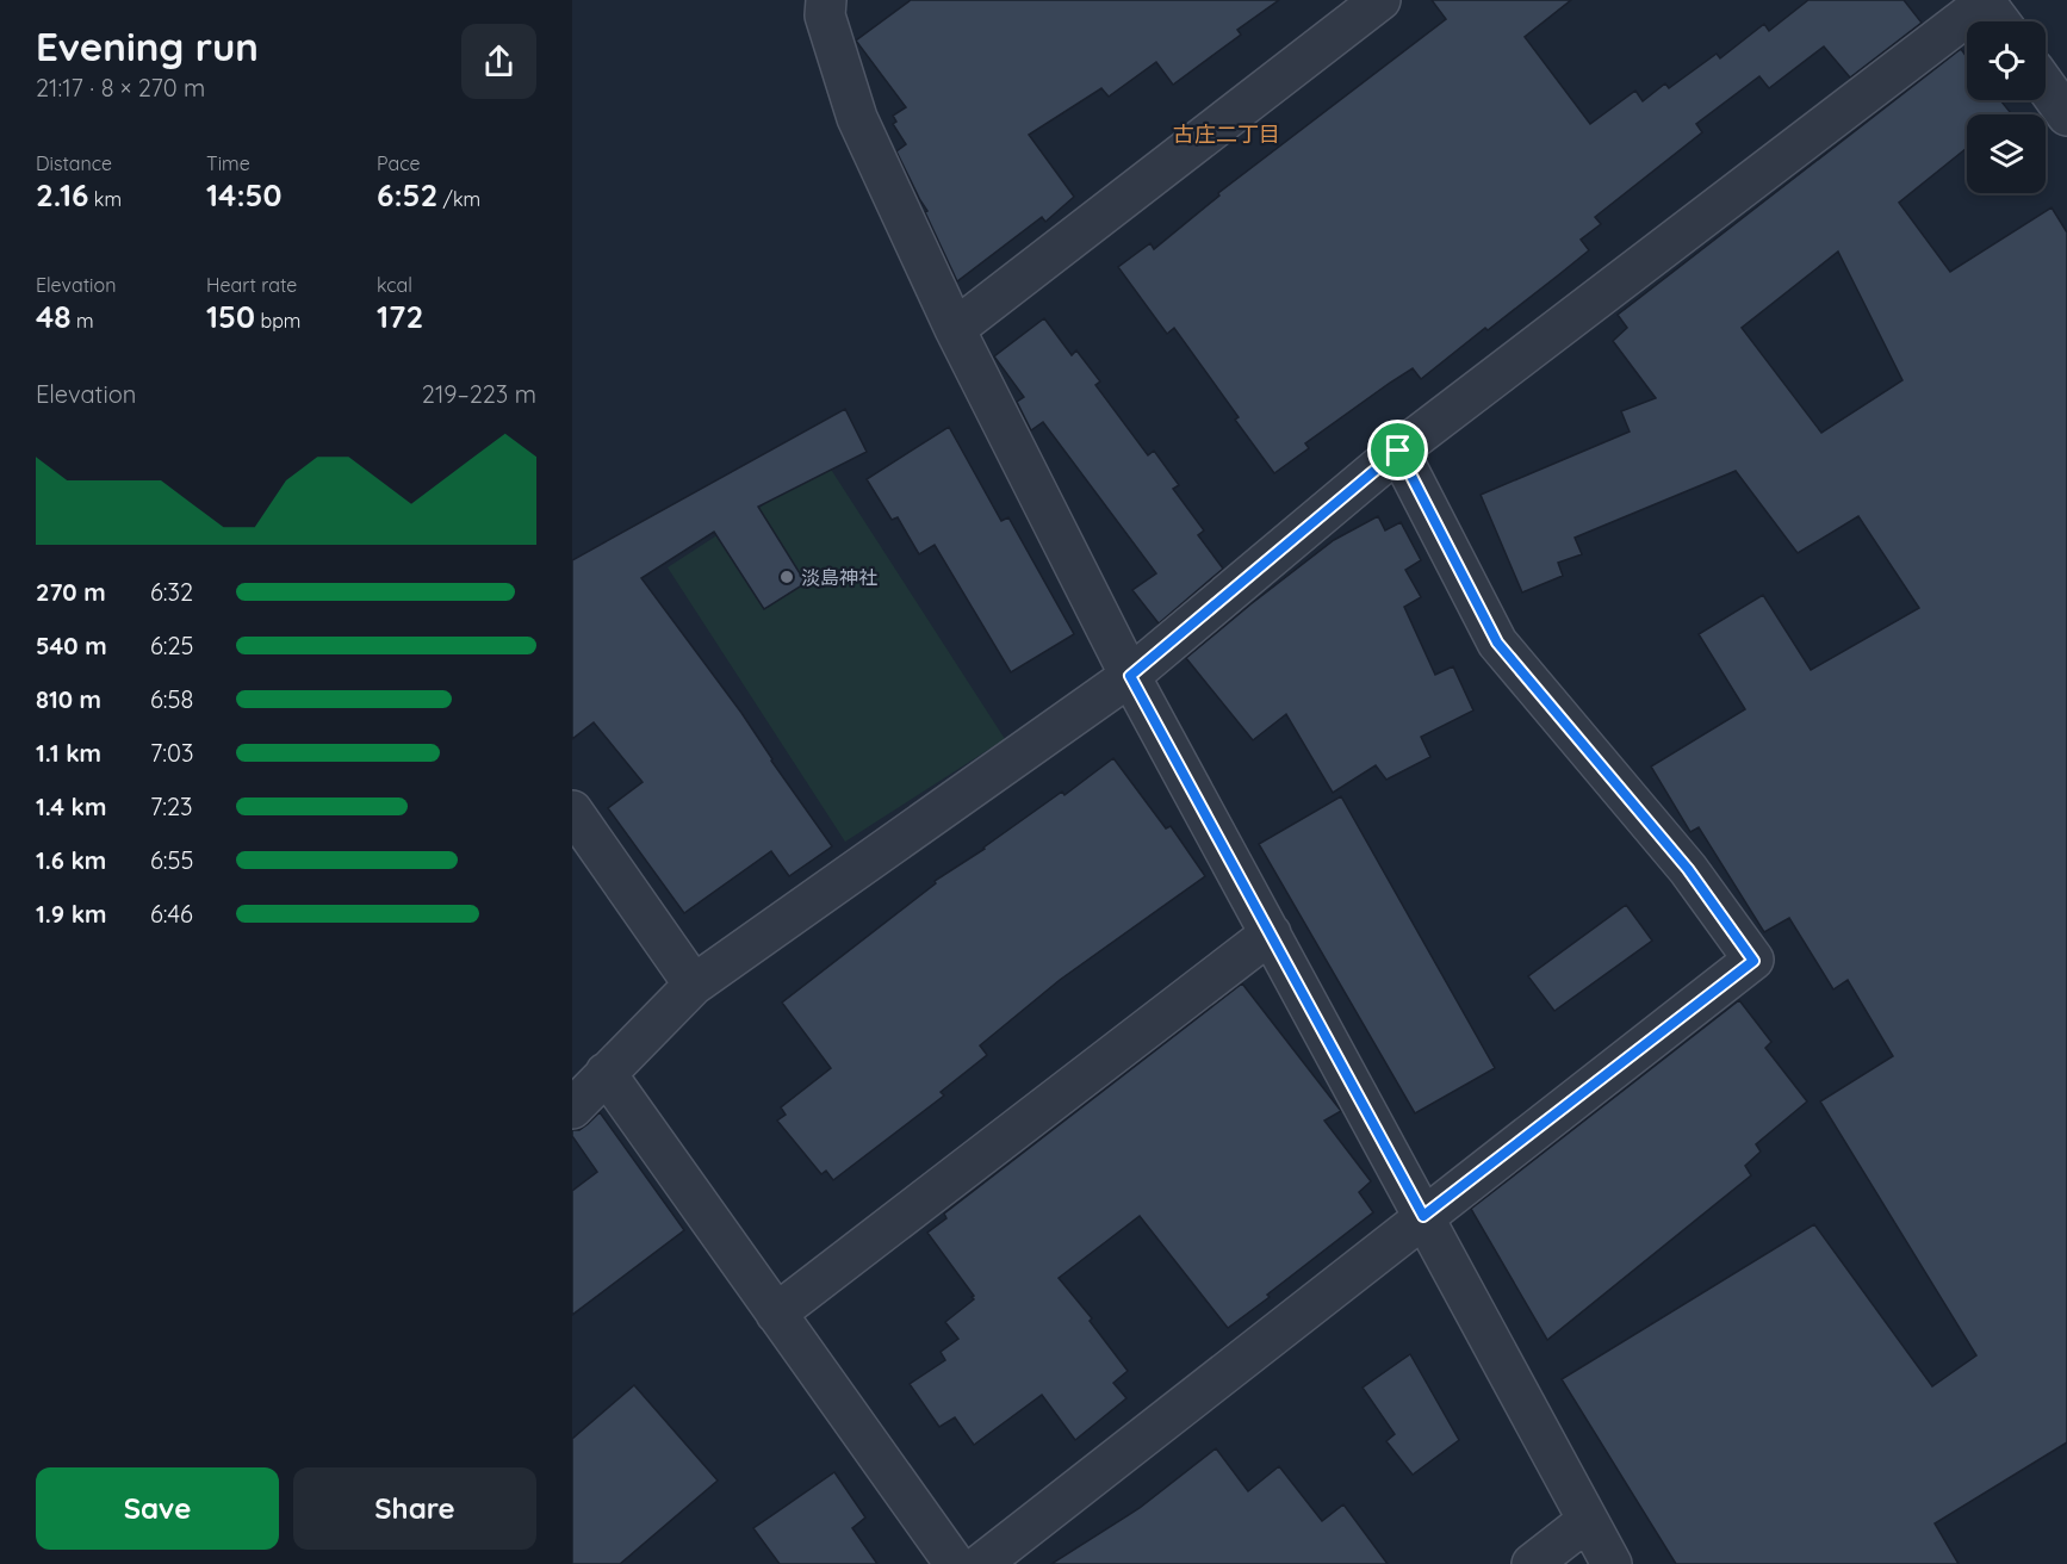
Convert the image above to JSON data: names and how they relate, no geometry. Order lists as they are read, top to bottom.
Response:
{
  "districts": ["古庄二丁目"],
  "places": ["淡島神社"],
  "page": {
    "heading": ["Evening run", "21:17 · 8 × 270 m"],
    "stats": [
      ["Distance", "2.16 km"],
      ["Time", "14:50"],
      ["Pace", "6:52 /km"],
      ["Elevation", "48 m"],
      ["Heart rate", "150 bpm"],
      ["kcal", "172"]
    ],
    "chart": ["Elevation", "219–223 m"],
    "list": [
      {
        "name": "270 m",
        "note": "6:32"
      },
      {
        "name": "540 m",
        "note": "6:25"
      },
      {
        "name": "810 m",
        "note": "6:58"
      },
      {
        "name": "1.1 km",
        "note": "7:03"
      },
      {
        "name": "1.4 km",
        "note": "7:23"
      },
      {
        "name": "1.6 km",
        "note": "6:55"
      },
      {
        "name": "1.9 km",
        "note": "6:46"
      }
    ],
    "buttons": ["Save", "Share"]
  }
}
